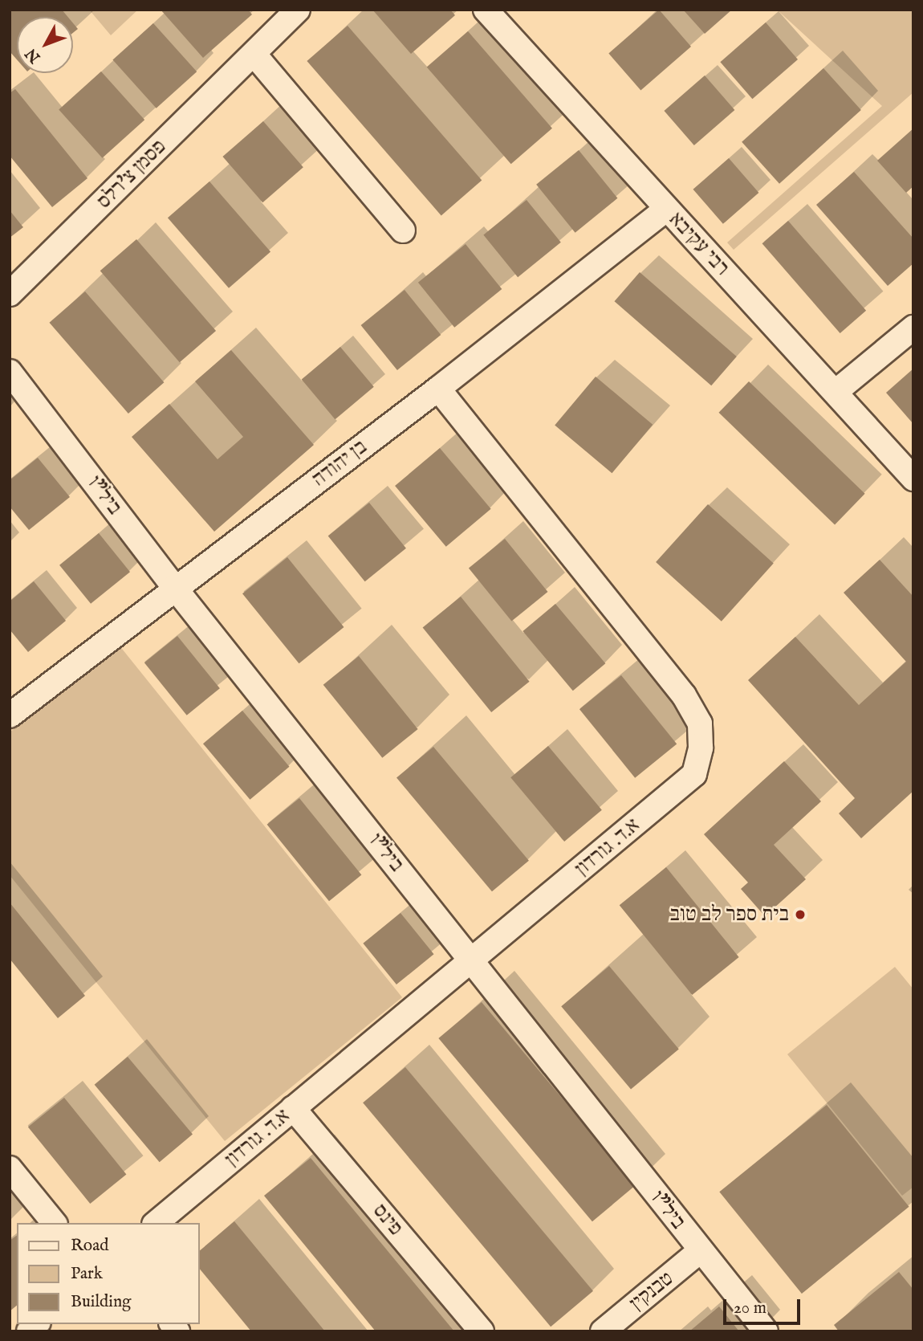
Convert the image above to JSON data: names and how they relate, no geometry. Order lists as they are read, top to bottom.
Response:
{
  "streets": {
    "street": [
      "פסמן צ'רלס",
      "רבי עקיבא",
      "בן יהודה",
      "ביל\"ו",
      "א.ד. גורדון",
      "פינס",
      "טבנקין"
    ]
  },
  "crossings": [
    ["רבי עקיבא", "בן יהודה"],
    ["בן יהודה", "ביל\"ו"],
    ["בן יהודה", "א.ד. גורדון"],
    ["ביל\"ו", "א.ד. גורדון"],
    ["ביל\"ו", "טבנקין"],
    ["א.ד. גורדון", "פינס"]
  ],
  "places": ["בית ספר לב טוב"],
  "legend": ["Road", "Park", "Building"],
  "scale_bar": "20 m",
  "north": "bottom left"
}
